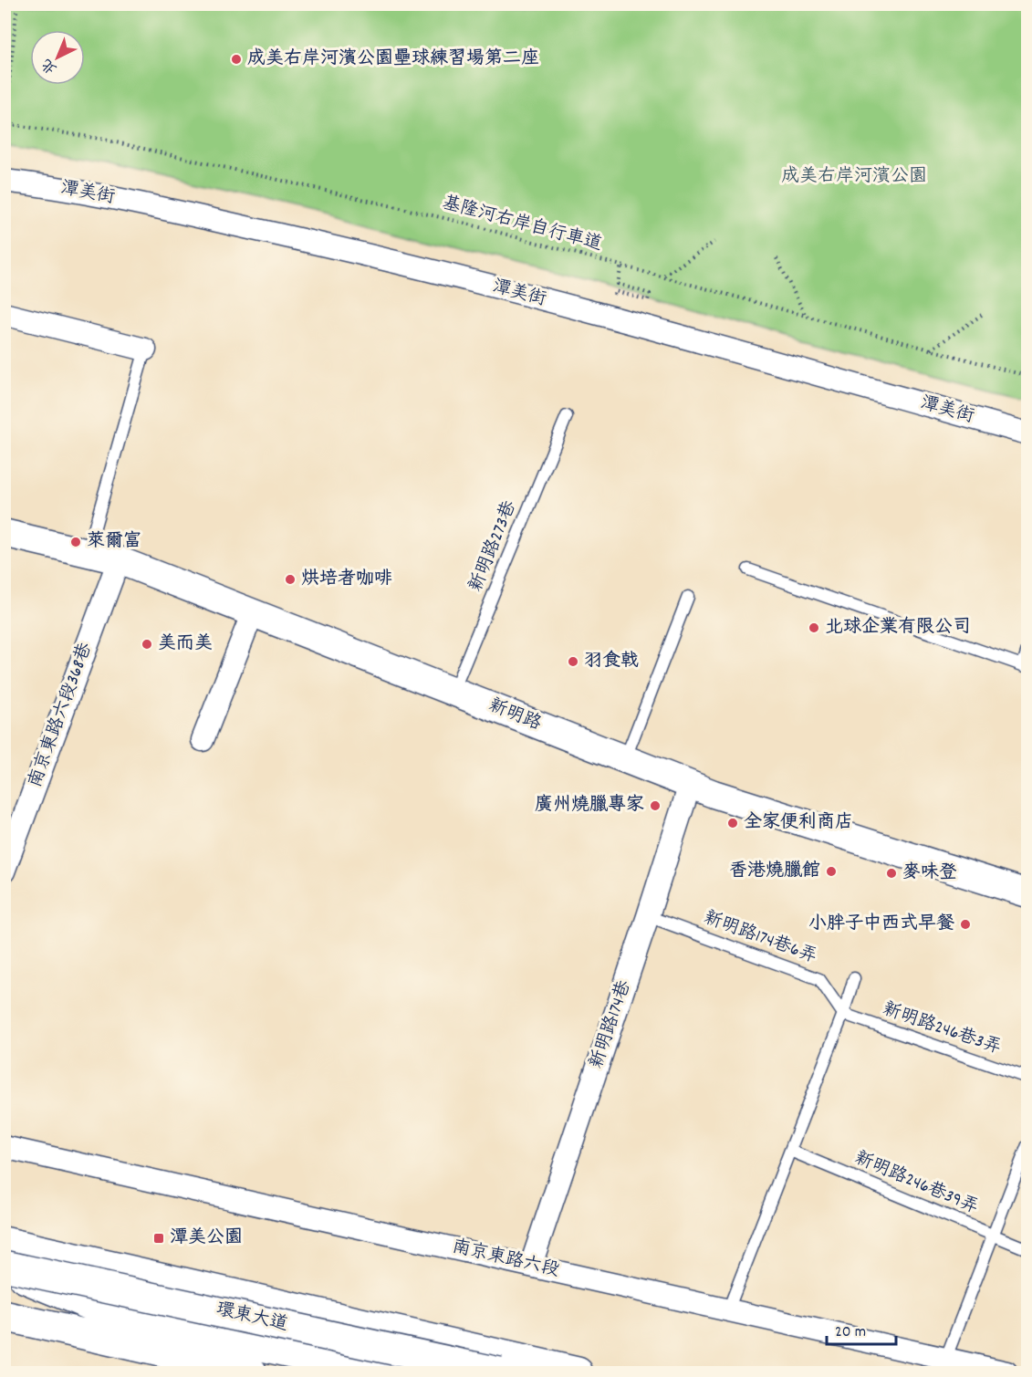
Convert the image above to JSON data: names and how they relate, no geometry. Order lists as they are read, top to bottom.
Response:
{
  "streets": {
    "main road": ["環東大道"],
    "street": [
      "潭美街",
      "南京東路六段368巷",
      "新明路",
      "新明路174巷",
      "南京東路六段"
    ],
    "lane": [
      "新明路273巷",
      "新明路174巷6弄",
      "新明路246巷3弄",
      "新明路246巷39弄"
    ],
    "path": ["基隆河右岸自行車道"]
  },
  "crossings": [
    ["新明路273巷", "新明路"],
    ["南京東路六段368巷", "新明路"],
    ["新明路", "新明路174巷"],
    ["新明路174巷6弄", "新明路174巷"],
    ["新明路174巷6弄", "新明路246巷3弄"],
    ["新明路174巷", "南京東路六段"]
  ],
  "parks": ["成美右岸河濱公園"],
  "places": {
    "other": [
      "成美右岸河濱公園壘球練習場第二座",
      "萊爾富",
      "烘培者咖啡",
      "北球企業有限公司",
      "美而美",
      "羽食戟",
      "廣州燒臘專家",
      "全家便利商店",
      "香港燒臘館",
      "麥味登",
      "小胖子中西式早餐"
    ],
    "transit": ["潭美公園"]
  },
  "scale_bar": "20 m",
  "north": "bottom left"
}
